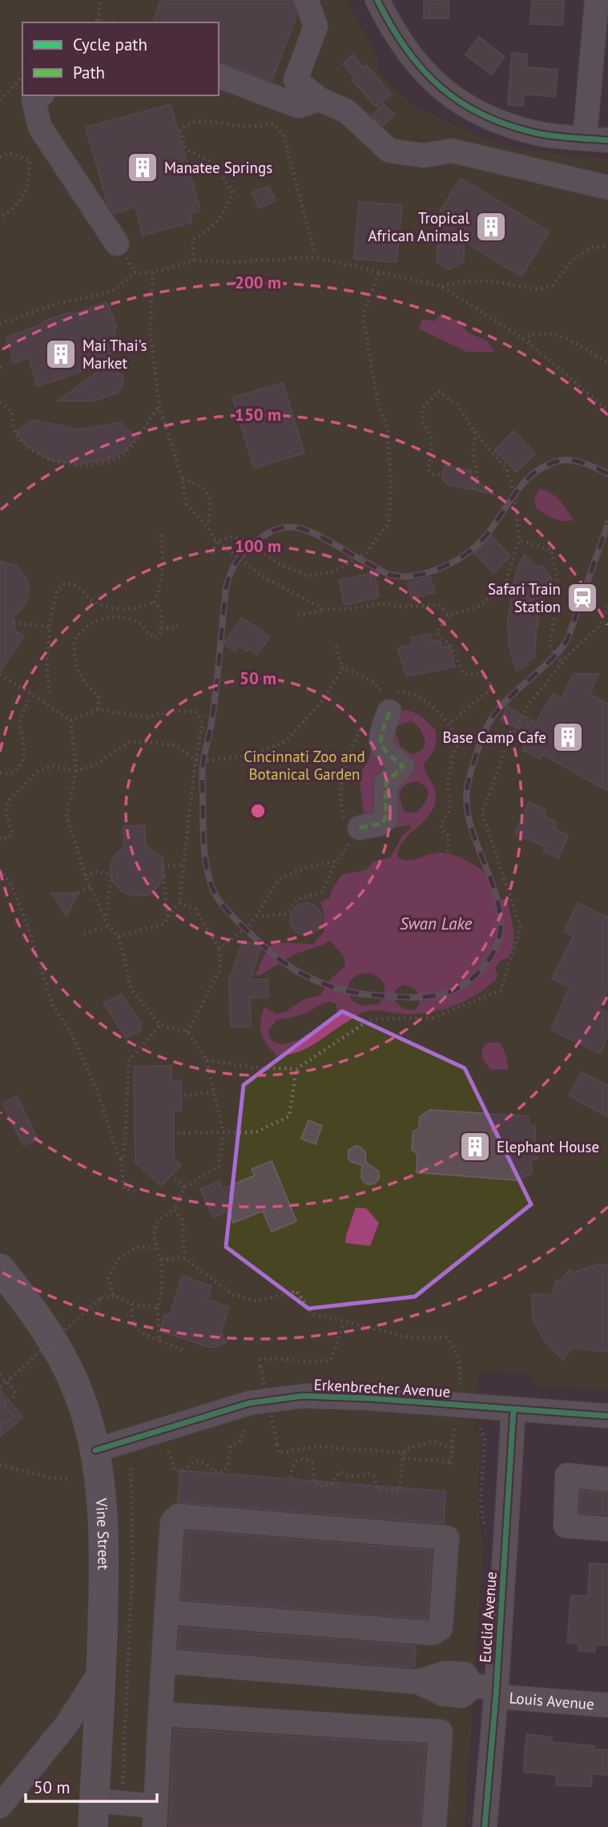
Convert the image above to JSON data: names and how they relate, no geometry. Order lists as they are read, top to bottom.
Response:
{
  "streets": {
    "main road": ["Vine Street"],
    "street": ["Erkenbrecher Avenue", "Euclid Avenue", "Louis Avenue"]
  },
  "crossings": [
    ["Erkenbrecher Avenue", "Vine Street"],
    ["Erkenbrecher Avenue", "Euclid Avenue"],
    ["Euclid Avenue", "Louis Avenue"]
  ],
  "water": ["Swan Lake"],
  "parks": ["Cincinnati Zoo and Botanical Garden"],
  "places": {
    "building": [
      "Manatee Springs",
      "Tropical African Animals",
      "Mai Thai's Market",
      "Base Camp Cafe",
      "Elephant House"
    ],
    "station": ["Safari Train Station"]
  },
  "legend": ["Cycle path", "Path"],
  "scale_bar": "50 m",
  "rings": [
    "200 m",
    "150 m",
    "100 m",
    "50 m"
  ]
}
